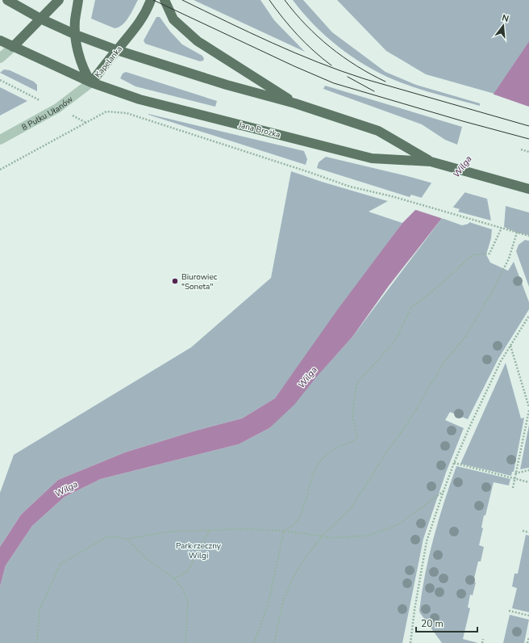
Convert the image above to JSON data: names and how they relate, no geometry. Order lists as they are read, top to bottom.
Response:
{
  "streets": {
    "main road": ["Kapelanka", "Jana Brożka"],
    "street": ["8 Pułku Ułanów"]
  },
  "crossings": [
    ["Kapelanka", "8 Pułku Ułanów"],
    ["Kapelanka", "Jana Brożka"],
    ["8 Pułku Ułanów", "Jana Brożka"]
  ],
  "water": ["Wilga"],
  "parks": ["Park rzeczny Wilgi"],
  "places": ["Biurowiec \"Soneta\""],
  "scale_bar": "20 m",
  "north": "top"
}
